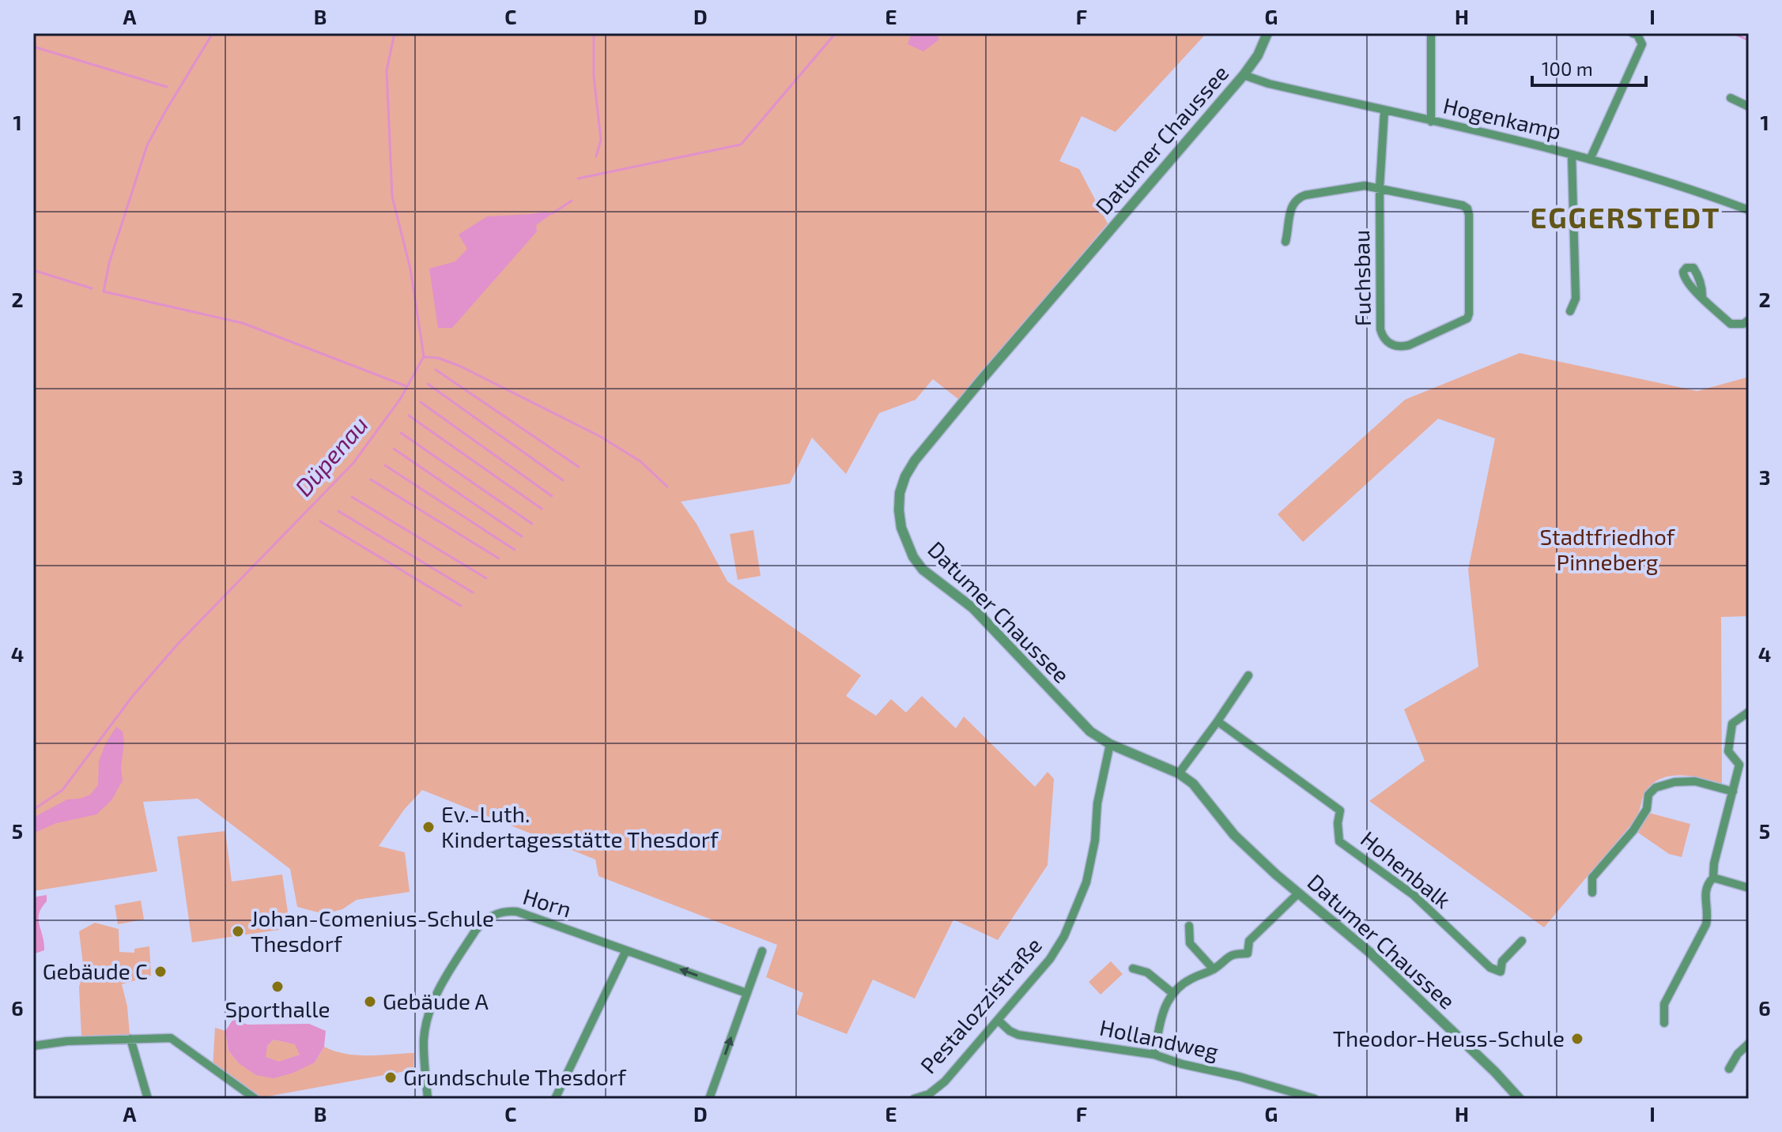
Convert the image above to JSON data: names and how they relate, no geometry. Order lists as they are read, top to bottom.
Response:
{
  "streets": {
    "street": [
      "Hogenkamp",
      "Datumer Chaussee",
      "Fuchsbau",
      "Hohenbalk",
      "Horn",
      "Pestalozzistraße",
      "Hollandweg"
    ]
  },
  "crossings": [
    ["Hogenkamp", "Datumer Chaussee"],
    ["Hogenkamp", "Fuchsbau"],
    ["Datumer Chaussee", "Pestalozzistraße"],
    ["Pestalozzistraße", "Hollandweg"]
  ],
  "districts": ["EGGERSTEDT"],
  "water": ["Düpenau"],
  "parks": ["Stadtfriedhof Pinneberg"],
  "places": [
    "Ev.-Luth. Kindertagesstätte Thesdorf",
    "Johan-Comenius-Schule Thesdorf",
    "Gebäude C",
    "Sporthalle",
    "Gebäude A",
    "Theodor-Heuss-Schule",
    "Grundschule Thesdorf"
  ],
  "scale_bar": "100 m",
  "grid": {
    "columns": [
      "A",
      "B",
      "C",
      "D",
      "E",
      "F",
      "G",
      "H",
      "I"
    ],
    "rows": [
      "1",
      "2",
      "3",
      "4",
      "5",
      "6"
    ]
  }
}
